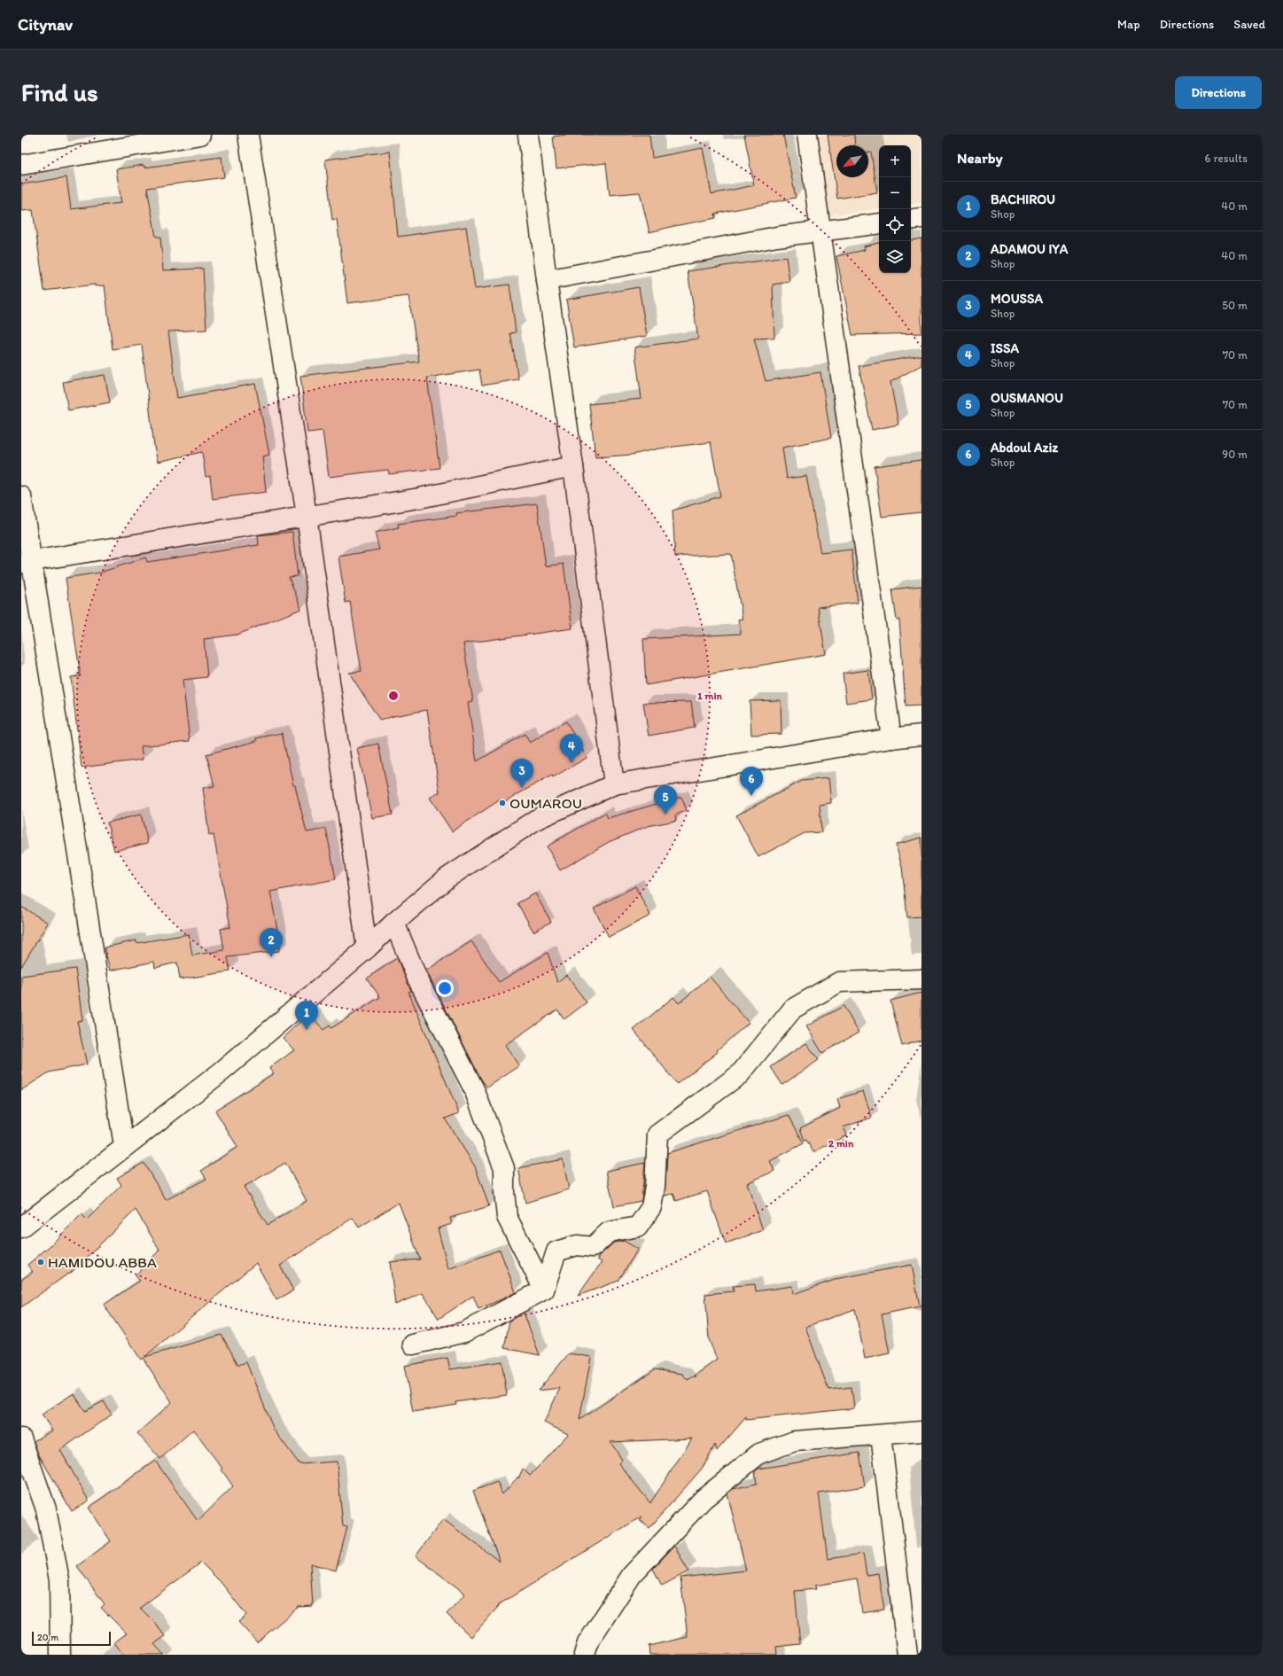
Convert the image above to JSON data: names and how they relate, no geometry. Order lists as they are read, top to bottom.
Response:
{
  "places": ["OUMAROU", "HAMIDOU ABBA"],
  "scale_bar": "20 m",
  "north": "bottom left",
  "page": {
    "header": "Citynav",
    "nav": ["Map", "Directions", "Saved"],
    "buttons": "Directions",
    "title": "Find us",
    "heading": ["Nearby", "6 results"],
    "map_buttons": ["+", "−"],
    "list": [
      {
        "mark": "1",
        "name": "BACHIROU",
        "note": "Shop",
        "value": "40 m"
      },
      {
        "mark": "2",
        "name": "ADAMOU IYA",
        "note": "Shop",
        "value": "40 m"
      },
      {
        "mark": "3",
        "name": "MOUSSA",
        "note": "Shop",
        "value": "50 m"
      },
      {
        "mark": "4",
        "name": "ISSA",
        "note": "Shop",
        "value": "70 m"
      },
      {
        "mark": "5",
        "name": "OUSMANOU",
        "note": "Shop",
        "value": "70 m"
      },
      {
        "mark": "6",
        "name": "Abdoul Aziz",
        "note": "Shop",
        "value": "90 m"
      }
    ],
    "pins": [
      "4",
      "3",
      "6",
      "5",
      "2",
      "1"
    ],
    "scale": "20 m"
  },
  "rings": ["1 min", "2 min"]
}
